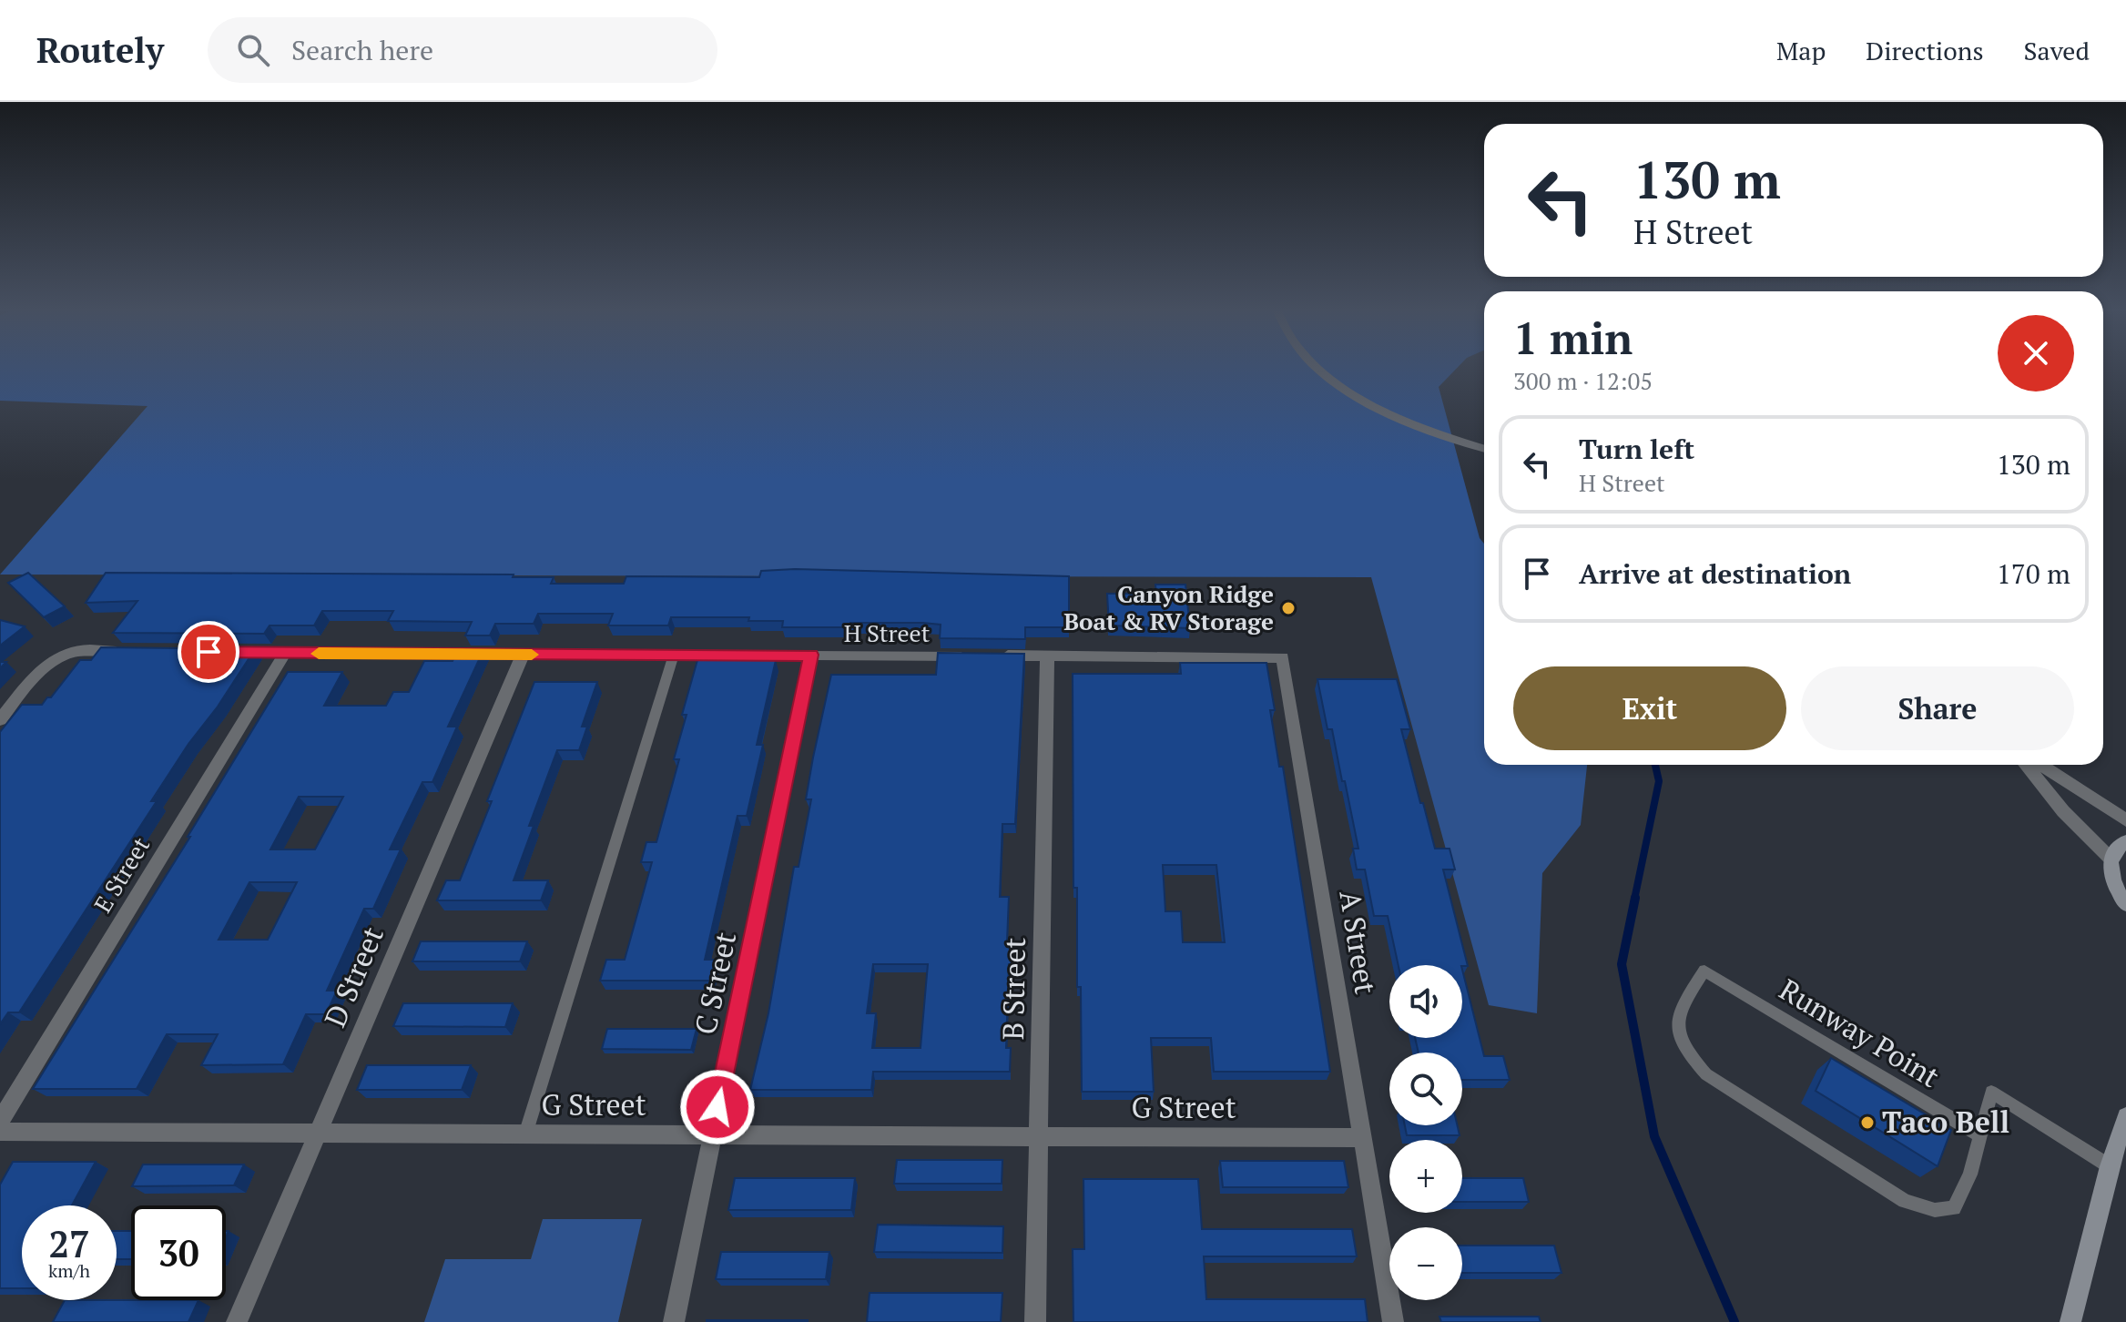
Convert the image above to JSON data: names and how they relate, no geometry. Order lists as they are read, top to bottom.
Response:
{
  "streets": {
    "street": [
      "H Street",
      "E Street",
      "A Street",
      "D Street",
      "C Street",
      "B Street",
      "G Street"
    ],
    "lane": ["Runway Point"]
  },
  "crossings": [
    ["H Street", "E Street"],
    ["H Street", "A Street"],
    ["H Street", "D Street"],
    ["H Street", "C Street"],
    ["H Street", "B Street"],
    ["A Street", "G Street"],
    ["D Street", "G Street"],
    ["C Street", "G Street"],
    ["B Street", "G Street"]
  ],
  "places": ["Canyon Ridge Boat & RV Storage", "Taco Bell"],
  "page": {
    "header": "Routely",
    "search": "Search here",
    "nav": ["Map", "Directions", "Saved"],
    "turn": ["130 m", "H Street"],
    "heading": ["1 min", "300 m · 12:05"],
    "list": [
      {
        "name": "Turn left",
        "note": "H Street",
        "value": "130 m"
      },
      {
        "name": "Arrive at destination",
        "value": "170 m"
      }
    ],
    "buttons": ["Exit", "Share"],
    "map_buttons": ["+", "−"],
    "speed": "27 km/h",
    "limit": "30"
  }
}
